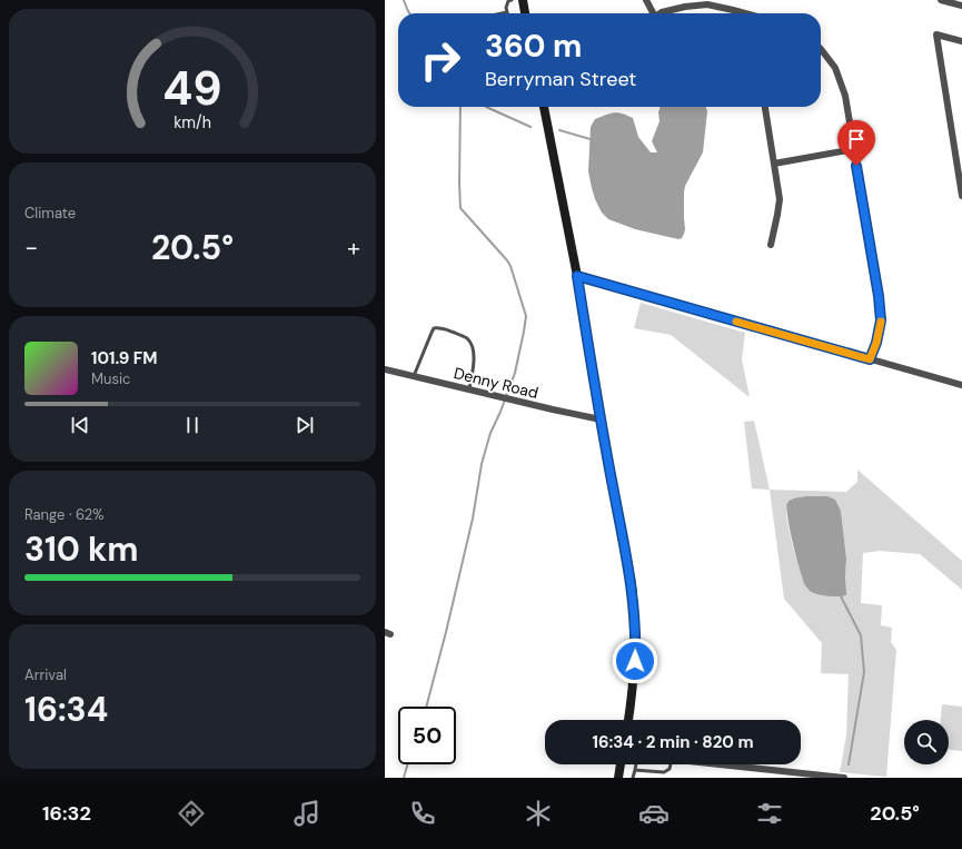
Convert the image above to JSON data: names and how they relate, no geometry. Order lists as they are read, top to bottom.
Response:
{
  "streets": {
    "street": ["Denny Road"]
  },
  "page": {
    "turn": ["360 m", "Berryman Street"],
    "tile": [
      "Climate",
      ["Range · 62%", "310 km"],
      ["Arrival", "16:34"]
    ],
    "heat": ["−", "20.5°", "+"],
    "song": ["101.9 FM", "Music"],
    "limit": "50",
    "trip": "16:34 · 2 min · 820 m",
    "tabs": ["16:32", "20.5°"],
    "gauge": ["49", "km/h"]
  }
}
